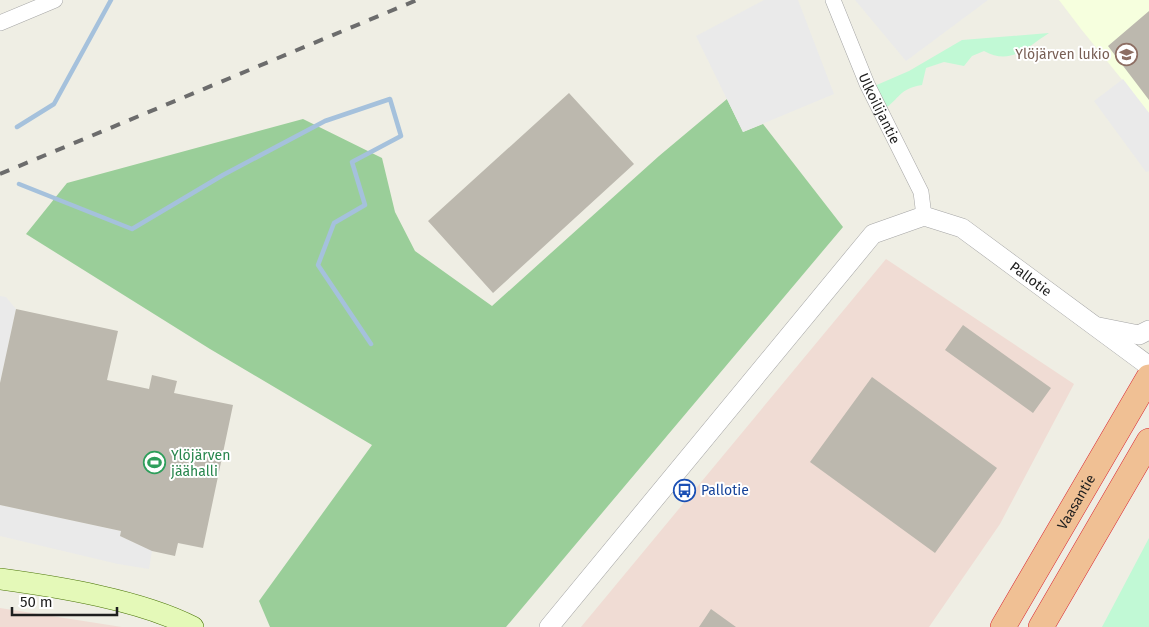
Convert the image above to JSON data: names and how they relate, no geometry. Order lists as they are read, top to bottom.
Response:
{
  "streets": {
    "highway": ["Vaasantie"],
    "street": ["Ulkoilijantie", "Pallotie"]
  },
  "crossings": [
    ["Ulkoilijantie", "Pallotie"]
  ],
  "places": {
    "school or university": ["Ylöjärven lukio"],
    "sports": ["Ylöjärven jäähalli"],
    "bus stop": ["Pallotie"]
  },
  "scale_bar": "50 m"
}
